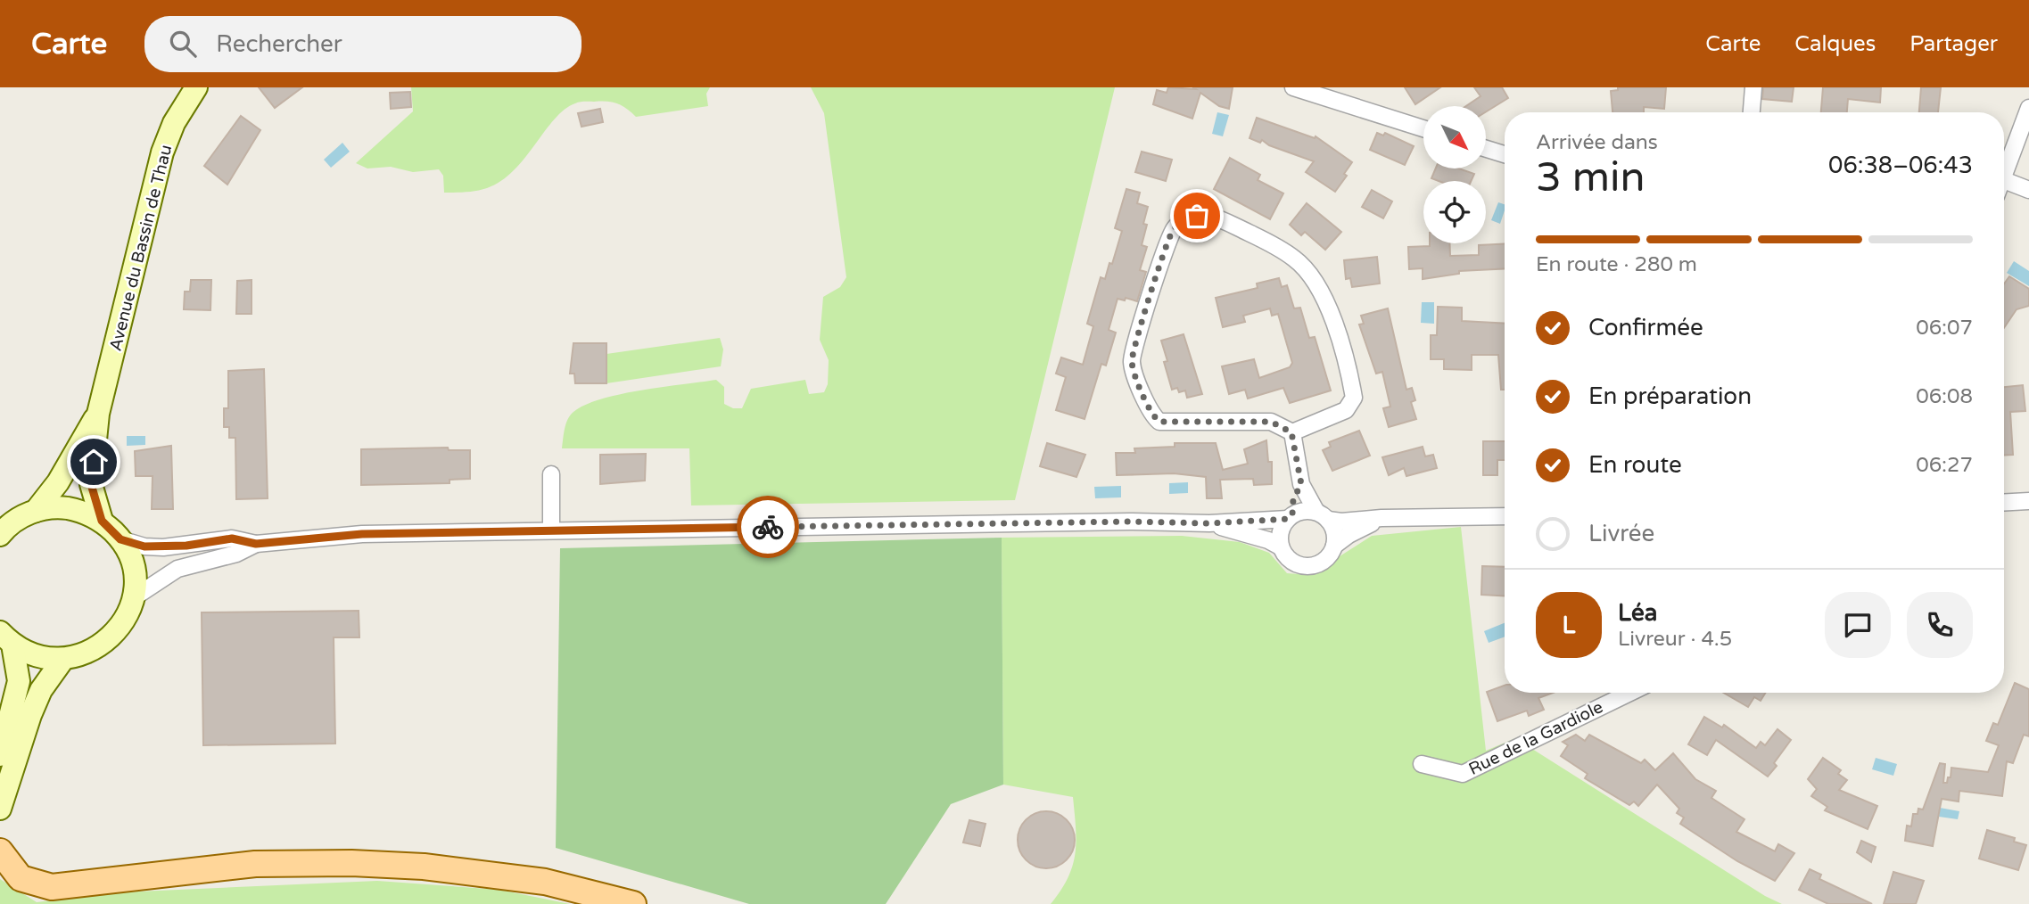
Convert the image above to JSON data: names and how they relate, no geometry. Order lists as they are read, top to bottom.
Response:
{
  "streets": {
    "main road": ["Avenue du Bassin de Thau"],
    "street": ["Rue de la Gardiole"]
  },
  "north": "bottom right",
  "page": {
    "header": "Carte",
    "search": "Rechercher",
    "nav": ["Carte", "Calques", "Partager"],
    "heading": ["3 min", "Arrivée dans", "06:38–06:43"],
    "panel": ["Léa", "Livreur · 4.5"],
    "bar": "En route · 280 m",
    "list": [
      ["Confirmée", "06:07"],
      ["En préparation", "06:08"],
      ["En route", "06:27"],
      "Livrée"
    ],
    "round": "L"
  }
}
